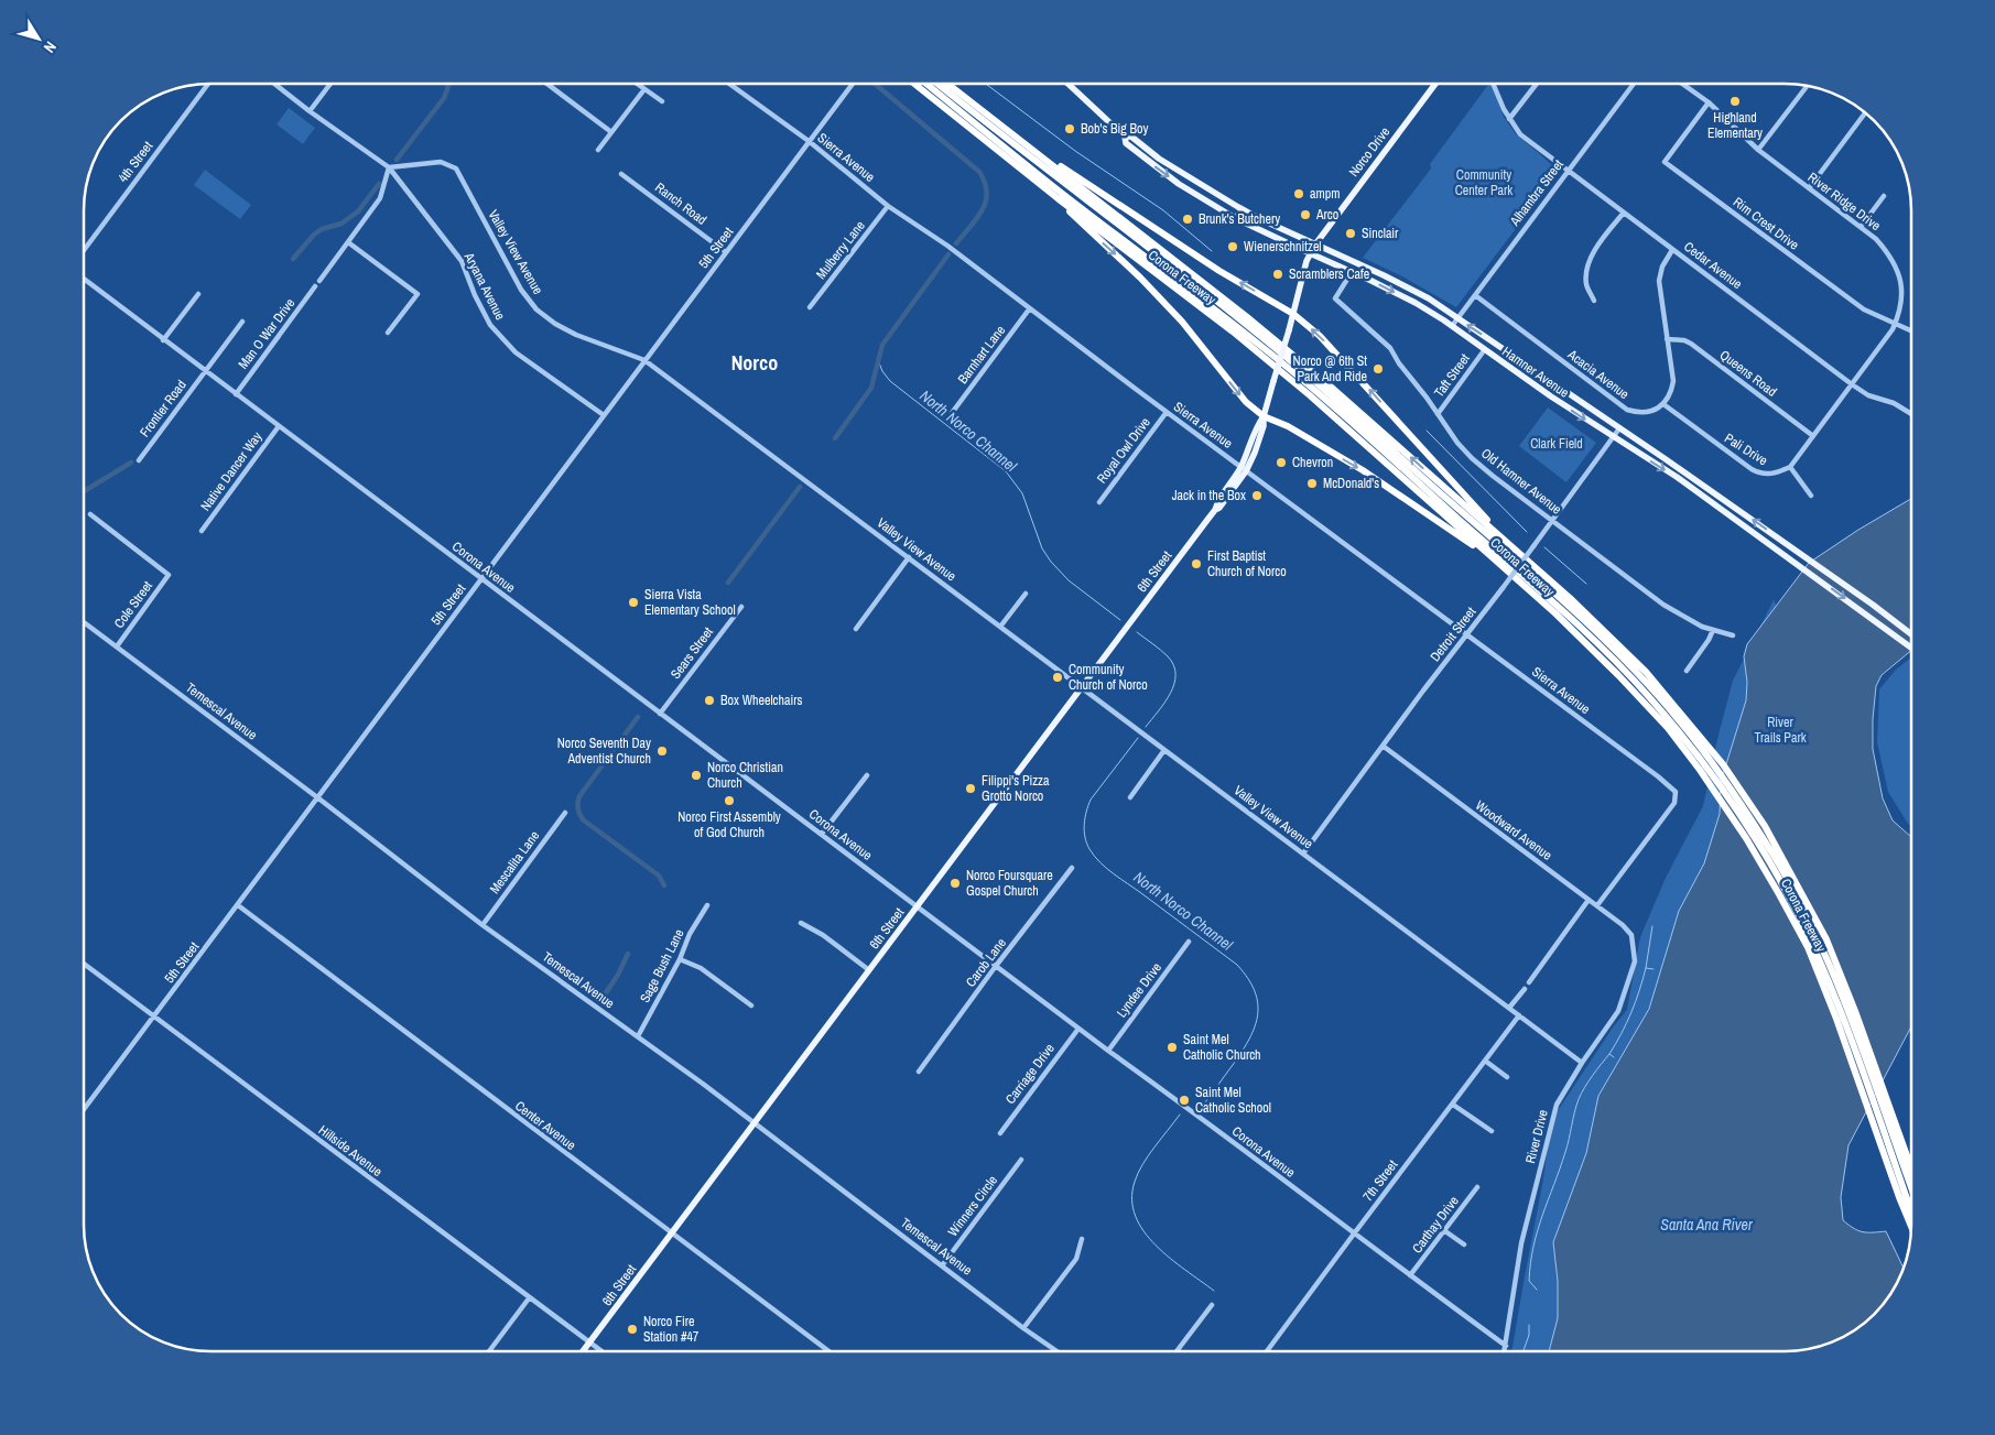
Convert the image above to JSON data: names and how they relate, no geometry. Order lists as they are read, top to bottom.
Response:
{
  "streets": {
    "highway": ["Corona Freeway"],
    "main road": ["Norco Drive", "Hamner Avenue", "6th Street"],
    "street": [
      "Sierra Avenue",
      "4th Street",
      "Alhambra Street",
      "River Ridge Drive",
      "Ranch Road",
      "Rim Crest Drive",
      "5th Street",
      "Mulberry Lane",
      "Valley View Avenue",
      "Cedar Avenue",
      "Aryana Avenue",
      "Man O War Drive",
      "Barnhart Lane",
      "Queens Road",
      "Acacia Avenue",
      "Taft Street",
      "Frontier Road",
      "Pali Drive",
      "Royal Owl Drive",
      "Native Dancer Way",
      "Old Hamner Avenue",
      "Corona Avenue",
      "Cole Street",
      "Detroit Street",
      "Sears Street",
      "Temescal Avenue",
      "Woodward Avenue",
      "Mescalita Lane",
      "Carob Lane",
      "Sage Bush Lane",
      "Lyndee Drive",
      "Carriage Drive",
      "Center Avenue",
      "River Drive",
      "Hillside Avenue",
      "7th Street",
      "Winners Circle",
      "Carthay Drive"
    ]
  },
  "crossings": [
    ["Norco Drive", "Hamner Avenue"],
    ["Norco Drive", "6th Street"],
    ["Sierra Avenue", "5th Street"],
    ["Sierra Avenue", "Mulberry Lane"],
    ["Sierra Avenue", "Barnhart Lane"],
    ["Sierra Avenue", "Royal Owl Drive"],
    ["Sierra Avenue", "6th Street"],
    ["Sierra Avenue", "Detroit Street"],
    ["Sierra Avenue", "Woodward Avenue"],
    ["Alhambra Street", "Cedar Avenue"],
    ["Alhambra Street", "Hamner Avenue"],
    ["Alhambra Street", "Acacia Avenue"],
    ["River Ridge Drive", "Rim Crest Drive"],
    ["River Ridge Drive", "Cedar Avenue"],
    ["Ranch Road", "5th Street"],
    ["5th Street", "Valley View Avenue"],
    ["5th Street", "Aryana Avenue"],
    ["5th Street", "Corona Avenue"],
    ["5th Street", "Temescal Avenue"],
    ["5th Street", "Center Avenue"],
    ["5th Street", "Hillside Avenue"],
    ["Valley View Avenue", "Aryana Avenue"],
    ["Valley View Avenue", "Man O War Drive"],
    ["Valley View Avenue", "6th Street"],
    ["Valley View Avenue", "Detroit Street"],
    ["Valley View Avenue", "River Drive"],
    ["Valley View Avenue", "7th Street"],
    ["Aryana Avenue", "Man O War Drive"],
    ["Man O War Drive", "Corona Avenue"],
    ["Hamner Avenue", "Taft Street"],
    ["Hamner Avenue", "Old Hamner Avenue"],
    ["Hamner Avenue", "6th Street"],
    ["Hamner Avenue", "Detroit Street"],
    ["Acacia Avenue", "Pali Drive"],
    ["Taft Street", "Old Hamner Avenue"],
    ["Frontier Road", "Corona Avenue"],
    ["Native Dancer Way", "Corona Avenue"],
    ["Old Hamner Avenue", "Detroit Street"],
    ["Corona Avenue", "6th Street"],
    ["Corona Avenue", "Sears Street"],
    ["Corona Avenue", "Carob Lane"],
    ["Corona Avenue", "Lyndee Drive"],
    ["Corona Avenue", "Carriage Drive"],
    ["Corona Avenue", "River Drive"],
    ["Corona Avenue", "7th Street"],
    ["Corona Avenue", "Carthay Drive"],
    ["6th Street", "Temescal Avenue"],
    ["6th Street", "Center Avenue"],
    ["6th Street", "Hillside Avenue"],
    ["Cole Street", "Temescal Avenue"],
    ["Detroit Street", "Woodward Avenue"],
    ["Temescal Avenue", "Mescalita Lane"],
    ["Temescal Avenue", "Sage Bush Lane"],
    ["Temescal Avenue", "Winners Circle"],
    ["Woodward Avenue", "River Drive"]
  ],
  "districts": ["Norco"],
  "water": ["North Norco Channel", "Santa Ana River"],
  "parks": ["Community Center Park", "Clark Field", "River Trails Park"],
  "places": [
    "Highland Elementary",
    "Bob's Big Boy",
    "ampm",
    "Arco",
    "Brunk's Butchery",
    "Sinclair",
    "Wienerschnitzel",
    "Scramblers Cafe",
    "Norco @ 6th St Park And Ride",
    "Chevron",
    "McDonald's",
    "Jack in the Box",
    "First Baptist Church of Norco",
    "Sierra Vista Elementary School",
    "Community Church of Norco",
    "Box Wheelchairs",
    "Norco Seventh Day Adventist Church",
    "Norco Christian Church",
    "Filippi's Pizza Grotto Norco",
    "Norco First Assembly of God Church",
    "Norco Foursquare Gospel Church",
    "Saint Mel Catholic Church",
    "Saint Mel Catholic School",
    "Norco Fire Station #47"
  ],
  "north": "bottom right"
}
